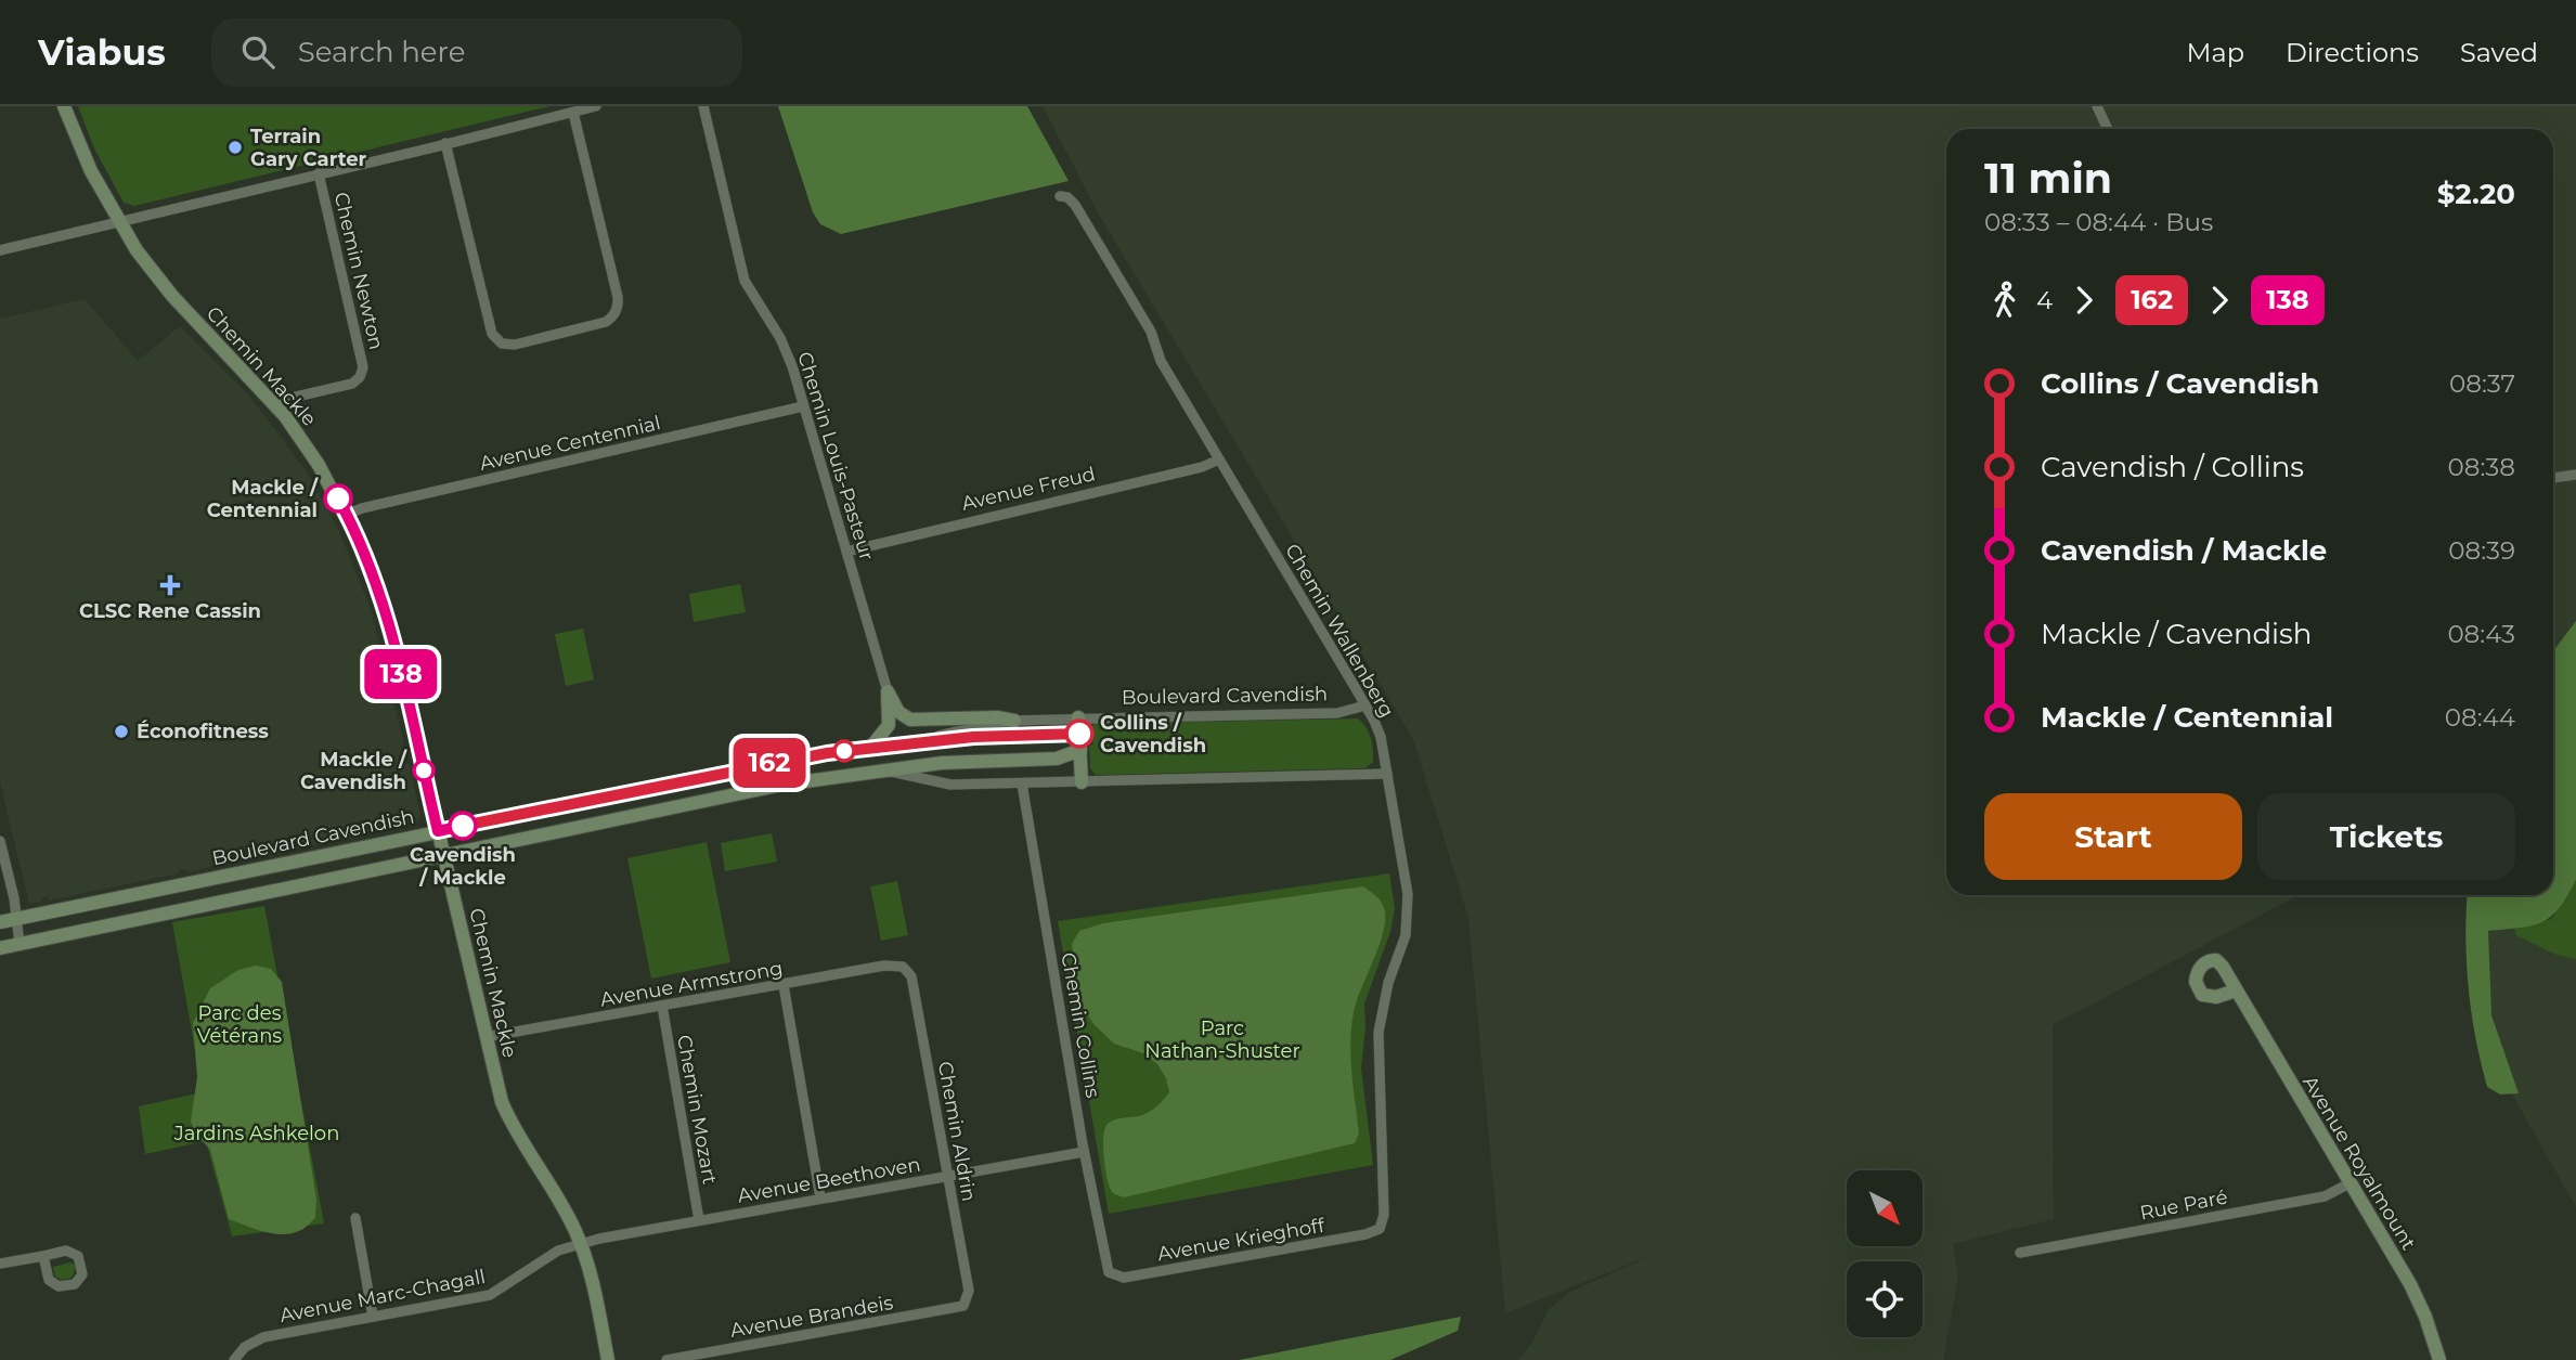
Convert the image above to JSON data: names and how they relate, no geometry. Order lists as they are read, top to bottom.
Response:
{
  "streets": {
    "main road": ["Chemin Mackle", "Boulevard Cavendish", "Avenue Royalmount"],
    "street": [
      "Chemin Newton",
      "Avenue Centennial",
      "Chemin Louis-Pasteur",
      "Avenue Freud",
      "Chemin Wallenberg",
      "Avenue Armstrong",
      "Chemin Collins",
      "Chemin Mozart",
      "Chemin Aldrin",
      "Avenue Beethoven",
      "Rue Paré",
      "Avenue Krieghoff",
      "Avenue Marc-Chagall",
      "Avenue Brandeis"
    ]
  },
  "crossings": [
    ["Chemin Newton", "Chemin Mackle"],
    ["Chemin Mackle", "Avenue Centennial"],
    ["Chemin Mackle", "Boulevard Cavendish"],
    ["Chemin Mackle", "Avenue Armstrong"],
    ["Chemin Mackle", "Avenue Beethoven"],
    ["Chemin Mackle", "Avenue Marc-Chagall"],
    ["Avenue Centennial", "Chemin Louis-Pasteur"],
    ["Chemin Louis-Pasteur", "Avenue Freud"],
    ["Avenue Freud", "Chemin Wallenberg"],
    ["Chemin Wallenberg", "Boulevard Cavendish"],
    ["Chemin Wallenberg", "Avenue Krieghoff"],
    ["Avenue Armstrong", "Chemin Mozart"],
    ["Avenue Armstrong", "Chemin Aldrin"],
    ["Chemin Collins", "Avenue Beethoven"],
    ["Chemin Collins", "Avenue Krieghoff"],
    ["Chemin Mozart", "Avenue Beethoven"],
    ["Chemin Aldrin", "Avenue Beethoven"],
    ["Chemin Aldrin", "Avenue Brandeis"],
    ["Avenue Royalmount", "Rue Paré"],
    ["Avenue Beethoven", "Avenue Marc-Chagall"]
  ],
  "parks": ["Parc des Vétérans", "Parc Nathan-Shuster", "Jardins Ashkelon"],
  "places": {
    "other": [
      "Terrain Gary Carter",
      "Mackle / Centennial",
      "Éconofitness",
      "Collins / Cavendish",
      "Mackle / Cavendish",
      "Cavendish / Mackle"
    ],
    "health": ["CLSC Rene Cassin"]
  },
  "lines": ["bus line 138", "bus line 162"],
  "north": "bottom right",
  "page": {
    "header": "Viabus",
    "search": "Search here",
    "nav": ["Map", "Directions", "Saved"],
    "on_map": ["162", "138"],
    "heading": ["11 min", "08:33 – 08:44 · Bus", "$2.20"],
    "legs": ["4", "162", "138"],
    "list": [
      {
        "name": "Collins / Cavendish",
        "value": "08:37"
      },
      {
        "name": "Cavendish / Collins",
        "value": "08:38"
      },
      {
        "name": "Cavendish / Mackle",
        "value": "08:39"
      },
      {
        "name": "Mackle / Cavendish",
        "value": "08:43"
      },
      {
        "name": "Mackle / Centennial",
        "value": "08:44"
      }
    ],
    "buttons": ["Start", "Tickets"]
  }
}
